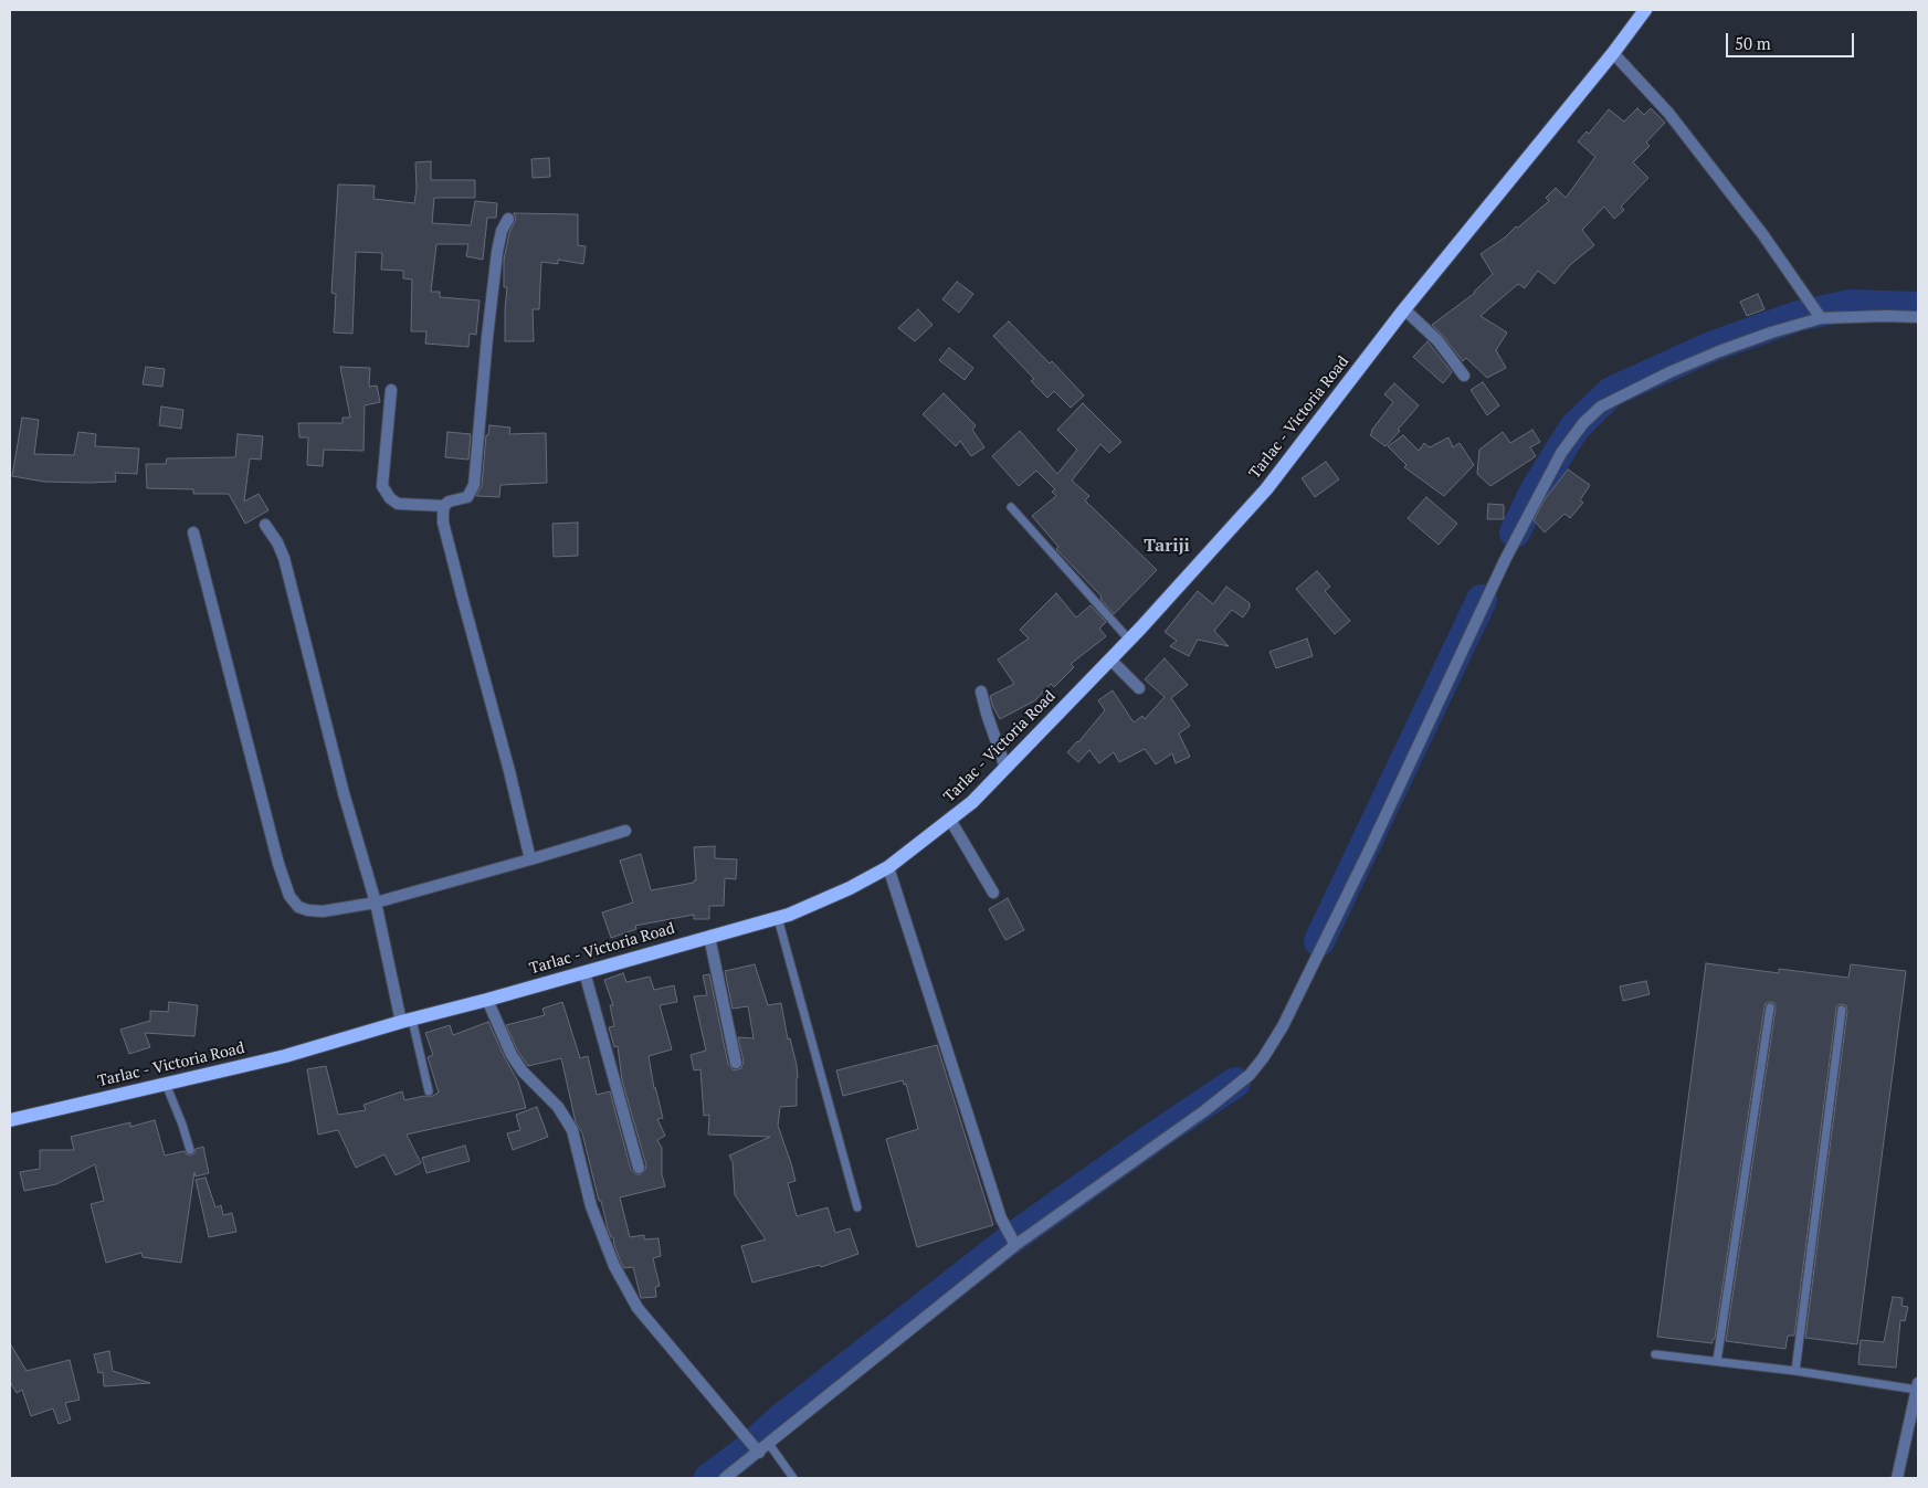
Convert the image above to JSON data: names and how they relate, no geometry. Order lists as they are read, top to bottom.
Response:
{
  "streets": {
    "main road": ["Tarlac - Victoria Road"]
  },
  "districts": ["Tariji"],
  "scale_bar": "50 m"
}
